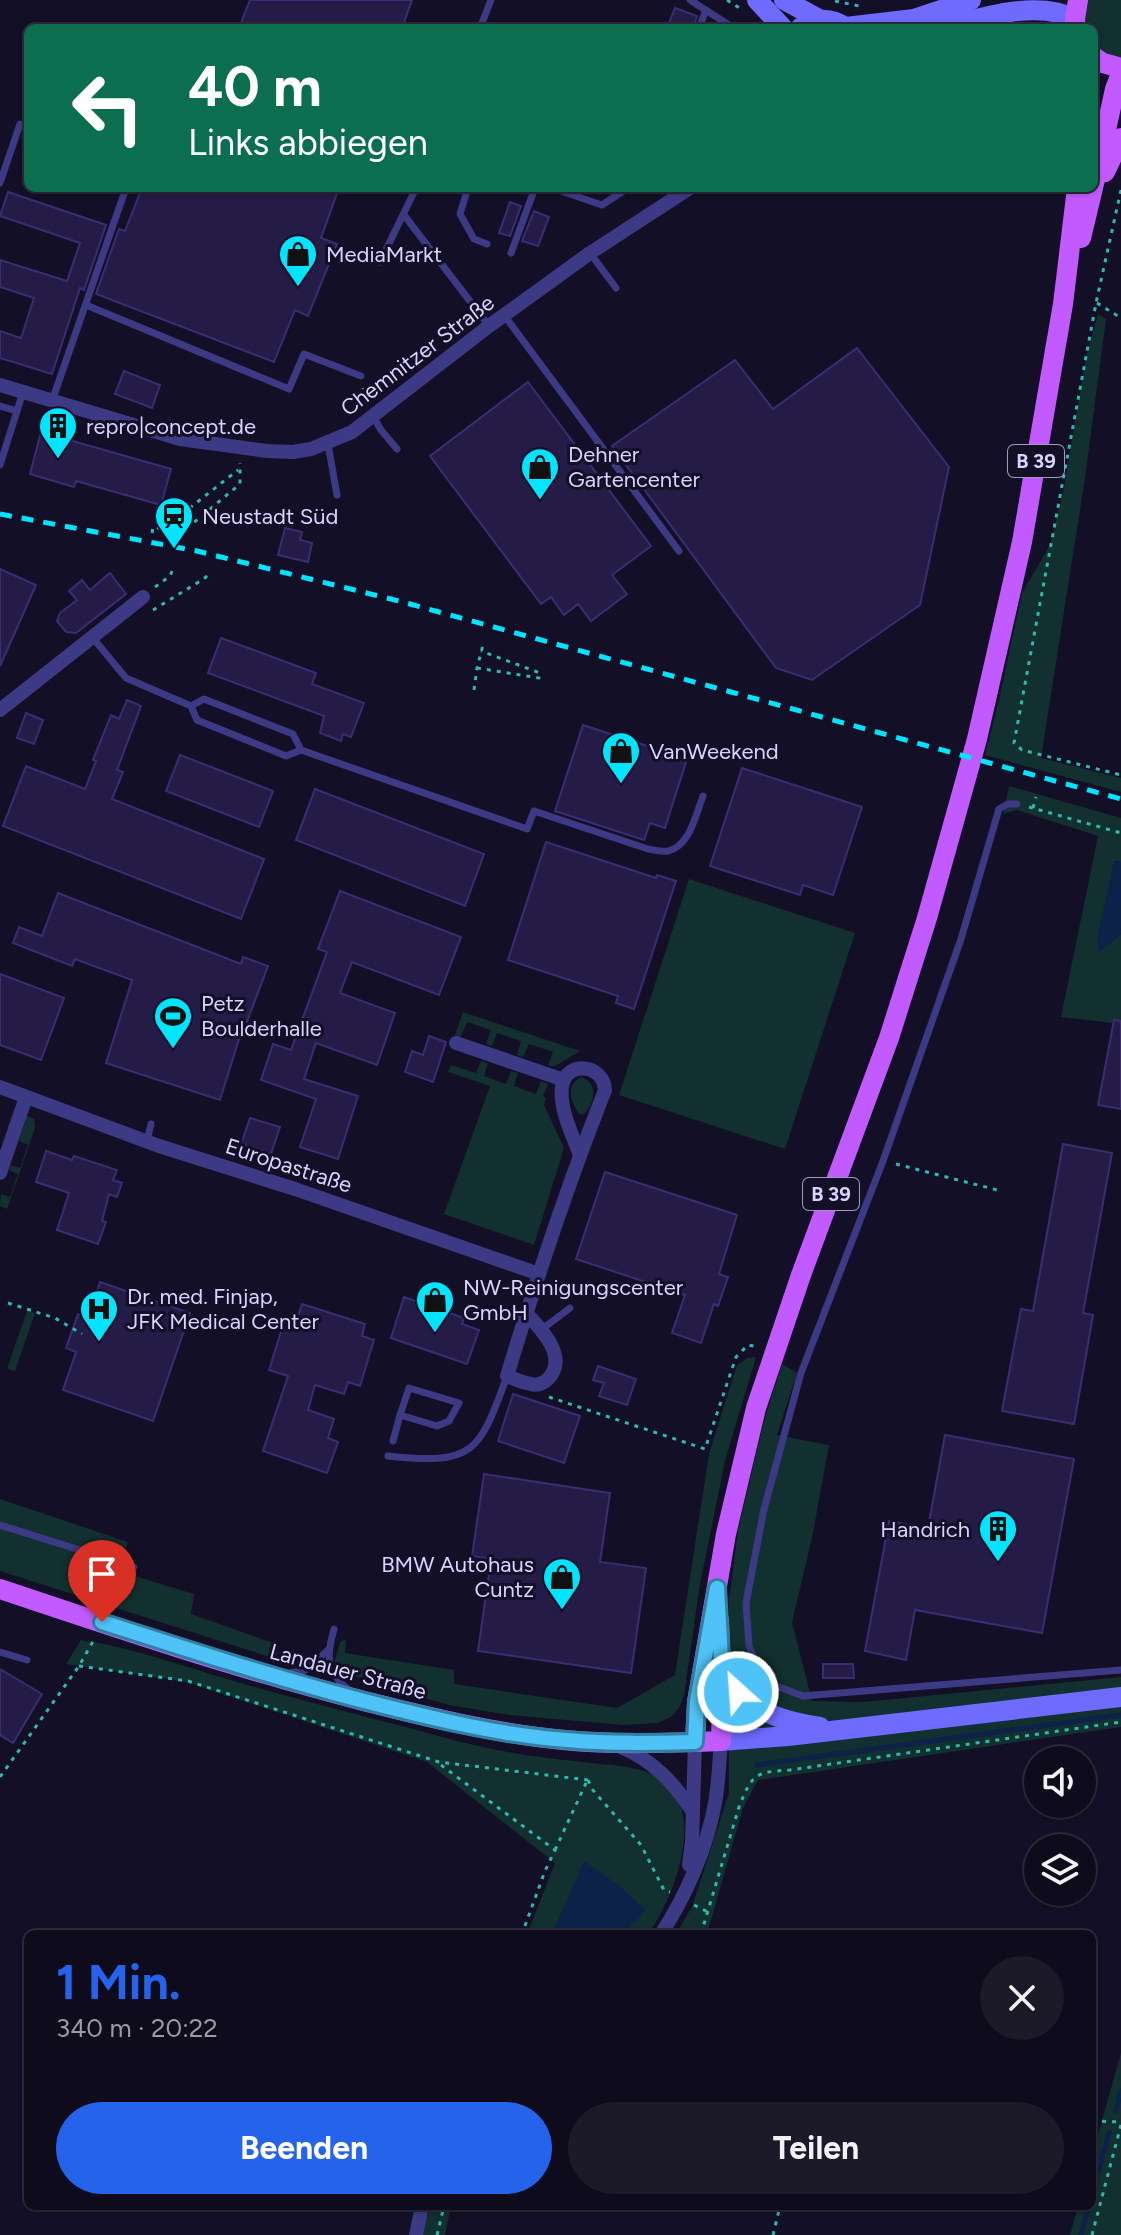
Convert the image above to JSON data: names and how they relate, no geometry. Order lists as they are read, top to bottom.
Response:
{
  "streets": {
    "main road": ["B 39", "Landauer Straße"],
    "street": ["Chemnitzer Straße", "Europastraße"]
  },
  "crossings": [
    ["B 39", "Landauer Straße"]
  ],
  "places": {
    "shop": [
      "MediaMarkt",
      "Dehner Gartencenter",
      "VanWeekend",
      "NW-Reinigungscenter GmbH",
      "BMW Autohaus Cuntz"
    ],
    "building": ["repro|concept.de", "Handrich"],
    "station": ["Neustadt Süd"],
    "sports": ["Petz Boulderhalle"],
    "hospital": ["Dr. med. Finjap, JFK Medical Center"]
  },
  "page": {
    "turn": ["40 m", "Links abbiegen"],
    "heading": ["1 Min.", "340 m · 20:22"],
    "buttons": ["Beenden", "Teilen"]
  }
}
